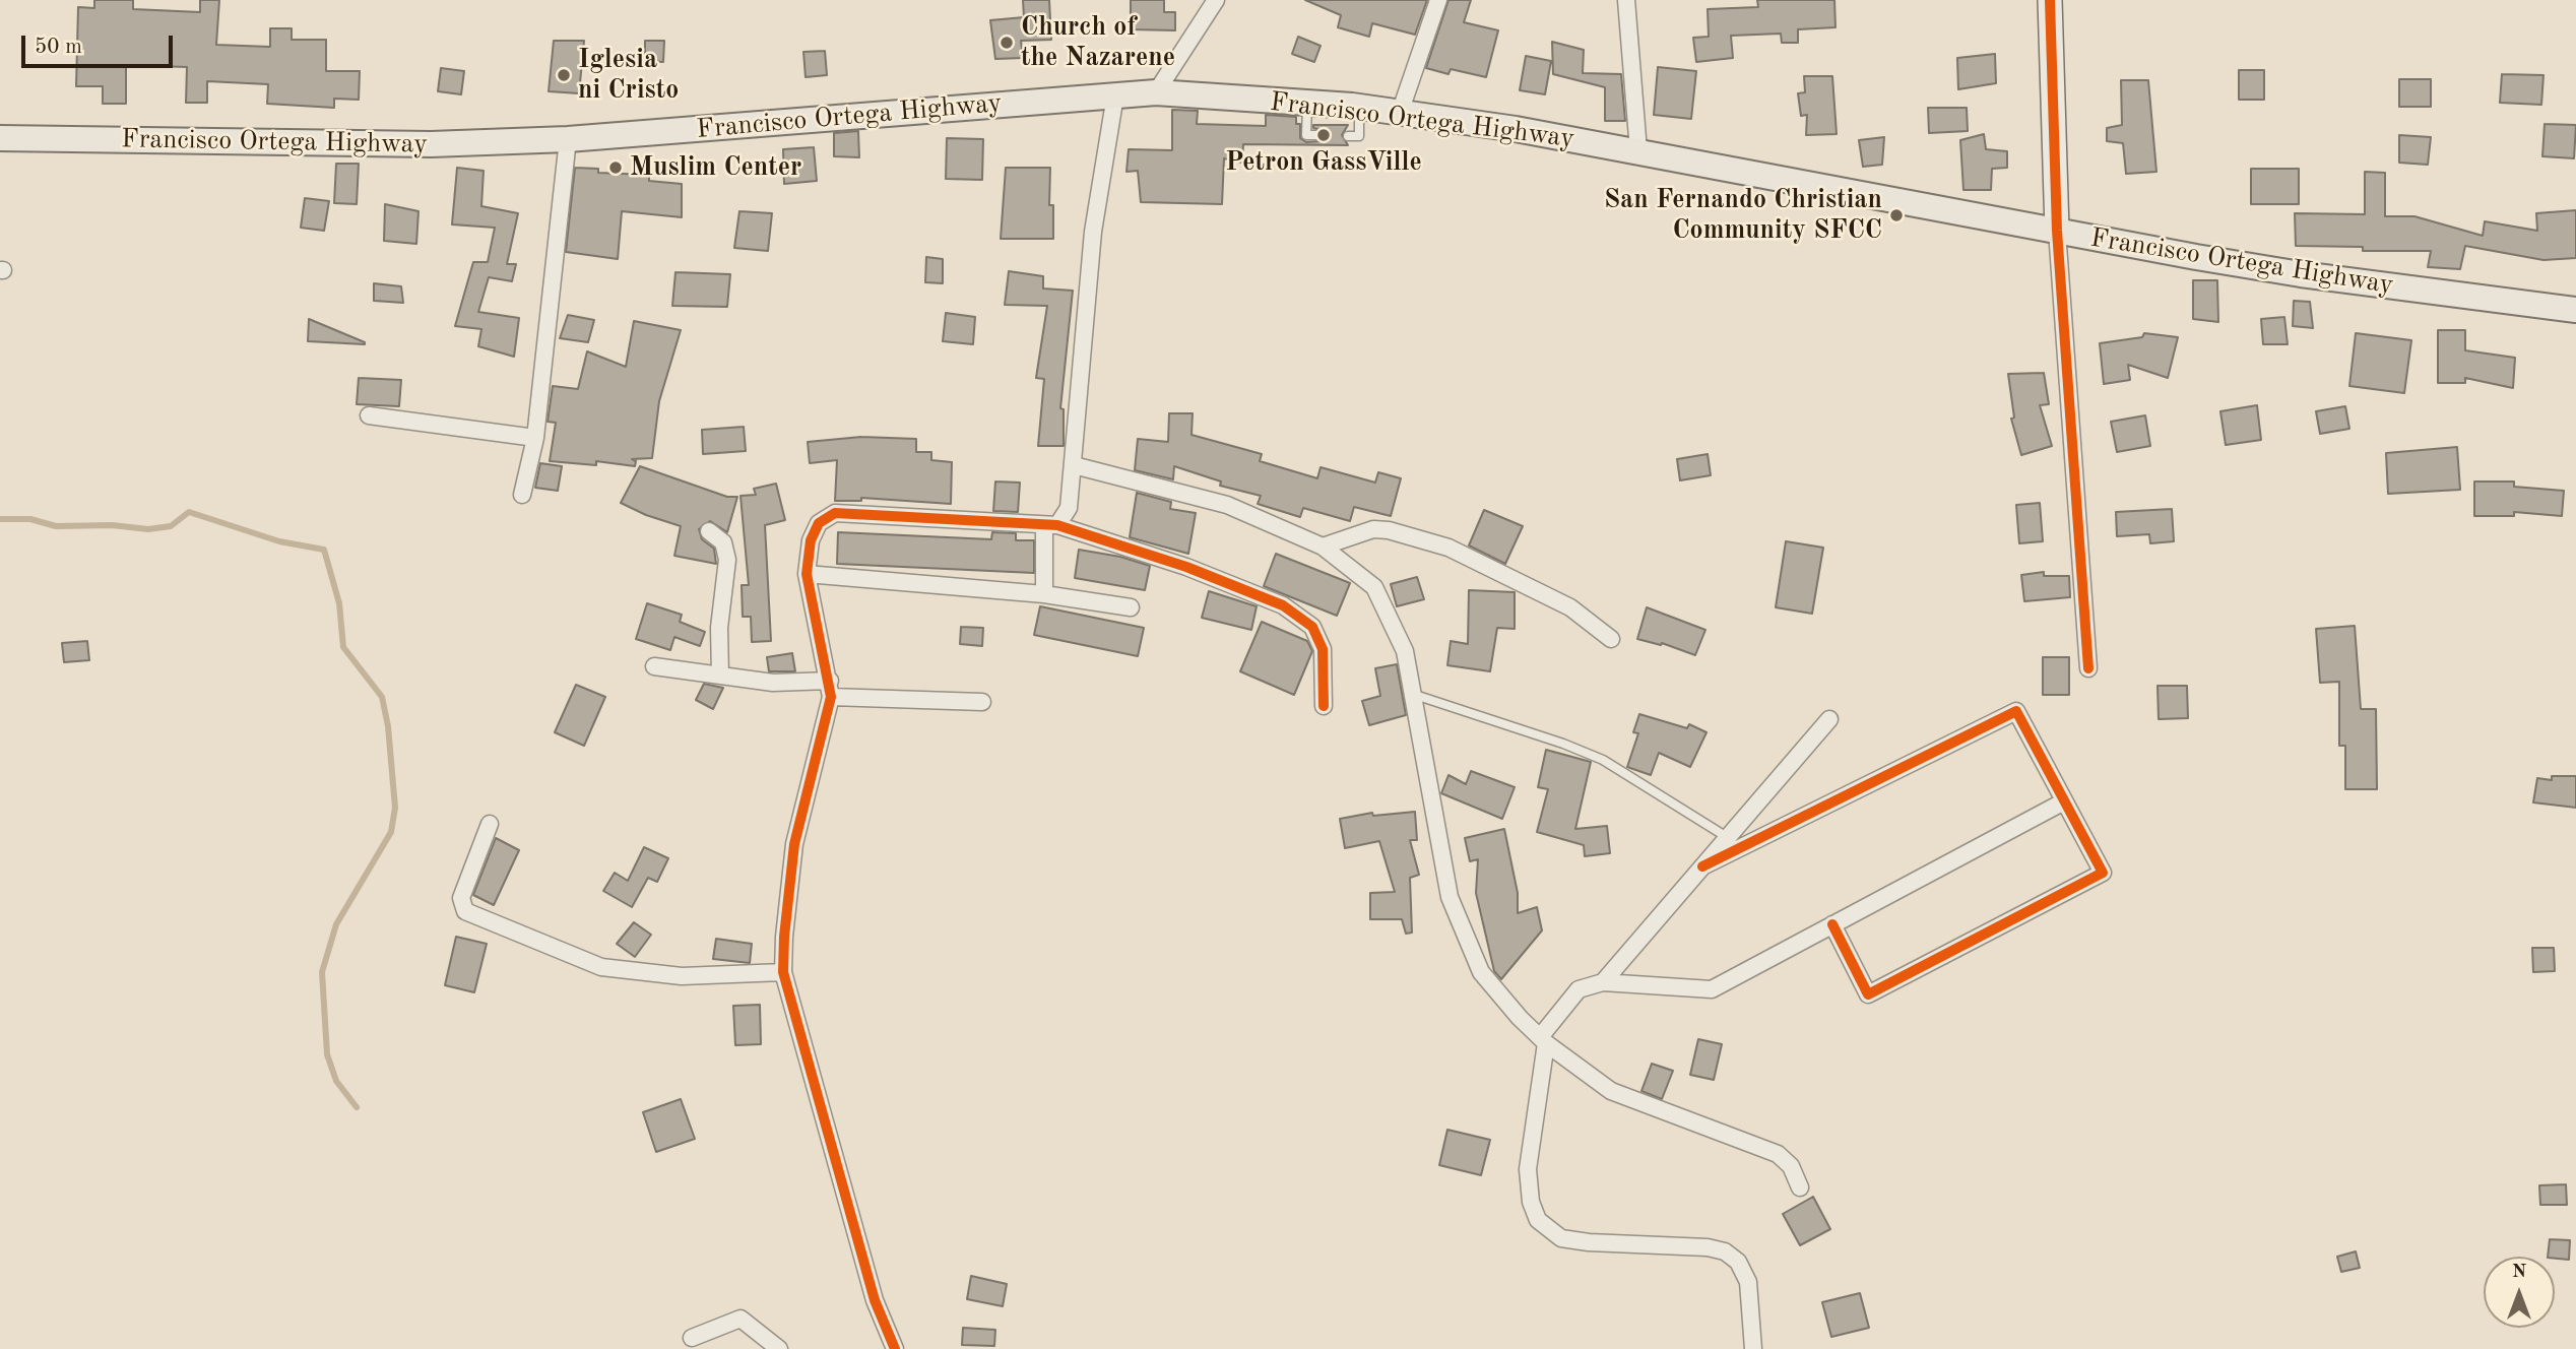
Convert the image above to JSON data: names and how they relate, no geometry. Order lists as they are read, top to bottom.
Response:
{
  "streets": {
    "main road": ["Francisco Ortega Highway"]
  },
  "places": [
    "Church of the Nazarene",
    "Iglesia ni Cristo",
    "Petron GassVille",
    "Muslim Center",
    "San Fernando Christian Community SFCC"
  ],
  "scale_bar": "50 m",
  "north": "top"
}
